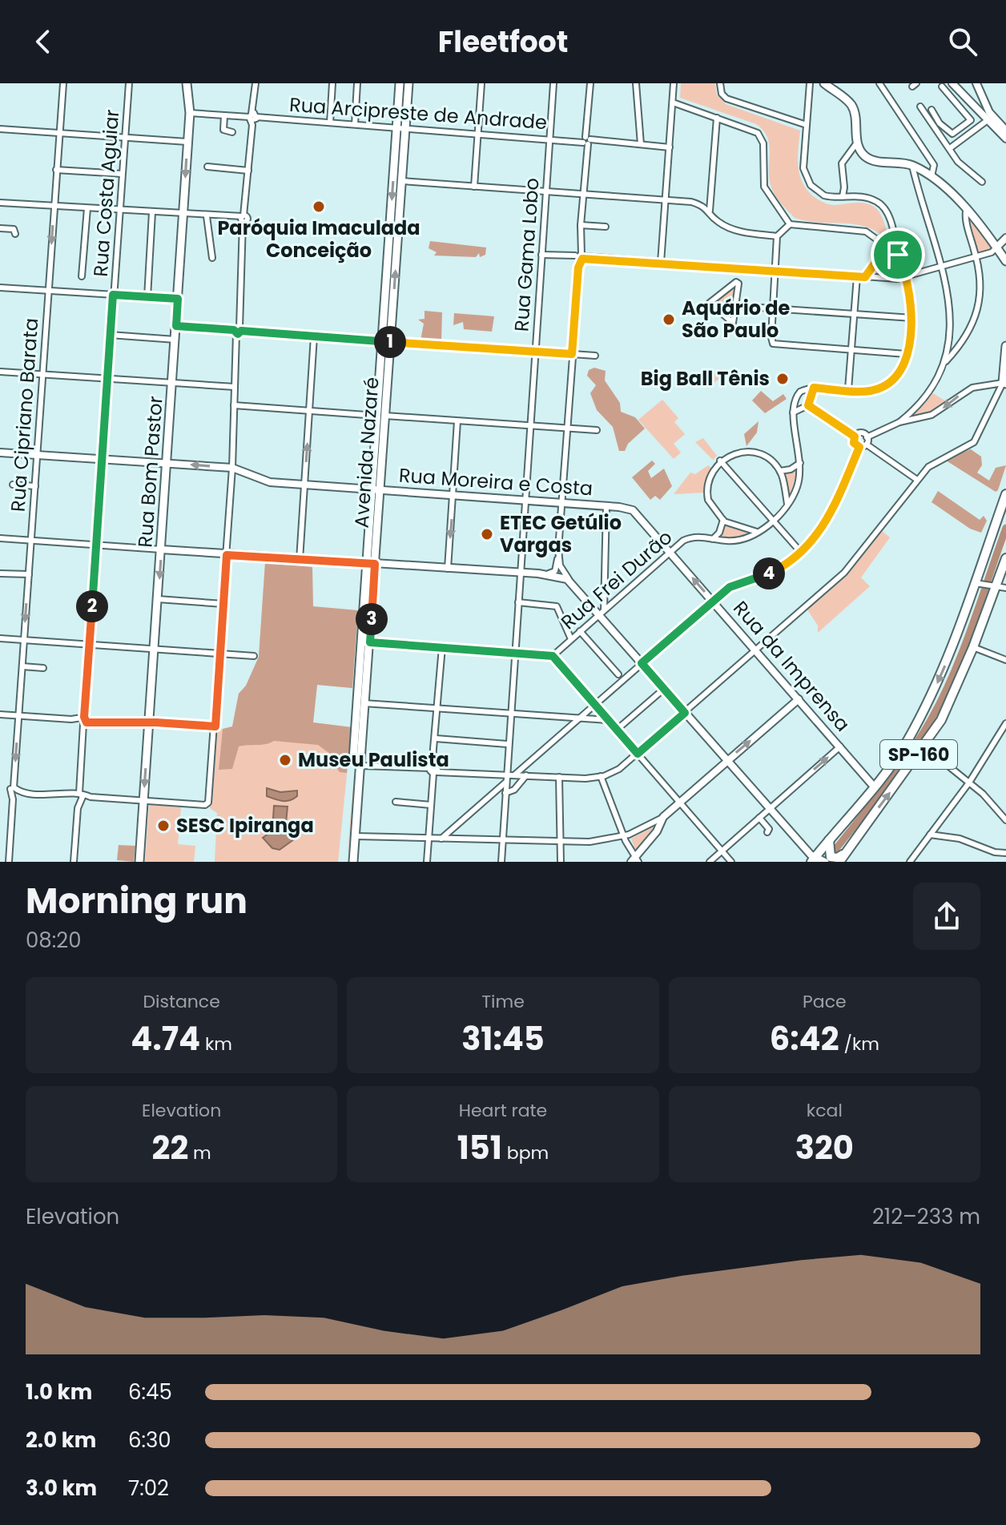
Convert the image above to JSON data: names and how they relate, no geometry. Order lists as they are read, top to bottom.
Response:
{
  "streets": {
    "main road": ["Avenida Nazaré", "Rua Bom Pastor", "SP-160"],
    "street": [
      "Rua Arcipreste de Andrade",
      "Rua Costa Aguiar",
      "Rua Gama Lobo",
      "Rua Cipriano Barata",
      "Rua Moreira e Costa",
      "Rua Frei Durão",
      "Rua da Imprensa"
    ]
  },
  "crossings": [
    ["Rua Arcipreste de Andrade", "Rua Gama Lobo"],
    ["Rua Arcipreste de Andrade", "Avenida Nazaré"],
    ["Rua Arcipreste de Andrade", "Rua Bom Pastor"],
    ["Rua Costa Aguiar", "Rua Moreira e Costa"],
    ["Rua Gama Lobo", "Rua Moreira e Costa"],
    ["Rua Cipriano Barata", "Rua Moreira e Costa"],
    ["Avenida Nazaré", "Rua Moreira e Costa"],
    ["Rua Bom Pastor", "Rua Moreira e Costa"],
    ["Rua Moreira e Costa", "Rua da Imprensa"],
    ["Rua Frei Durão", "Rua da Imprensa"],
    ["Rua da Imprensa", "SP-160"]
  ],
  "places": [
    "Paróquia Imaculada Conceição",
    "Aquário de São Paulo",
    "Big Ball Tênis",
    "ETEC Getúlio Vargas",
    "Museu Paulista",
    "SESC Ipiranga"
  ],
  "page": {
    "header": "Fleetfoot",
    "pins": [
      "1",
      "4",
      "2",
      "3"
    ],
    "heading": ["Morning run", "08:20"],
    "stats": [
      ["Distance", "4.74 km"],
      ["Time", "31:45"],
      ["Pace", "6:42 /km"],
      ["Elevation", "22 m"],
      ["Heart rate", "151 bpm"],
      ["kcal", "320"]
    ],
    "chart": ["Elevation", "212–233 m"],
    "list": [
      {
        "name": "1.0 km",
        "note": "6:45"
      },
      {
        "name": "2.0 km",
        "note": "6:30"
      },
      {
        "name": "3.0 km",
        "note": "7:02"
      }
    ]
  }
}
